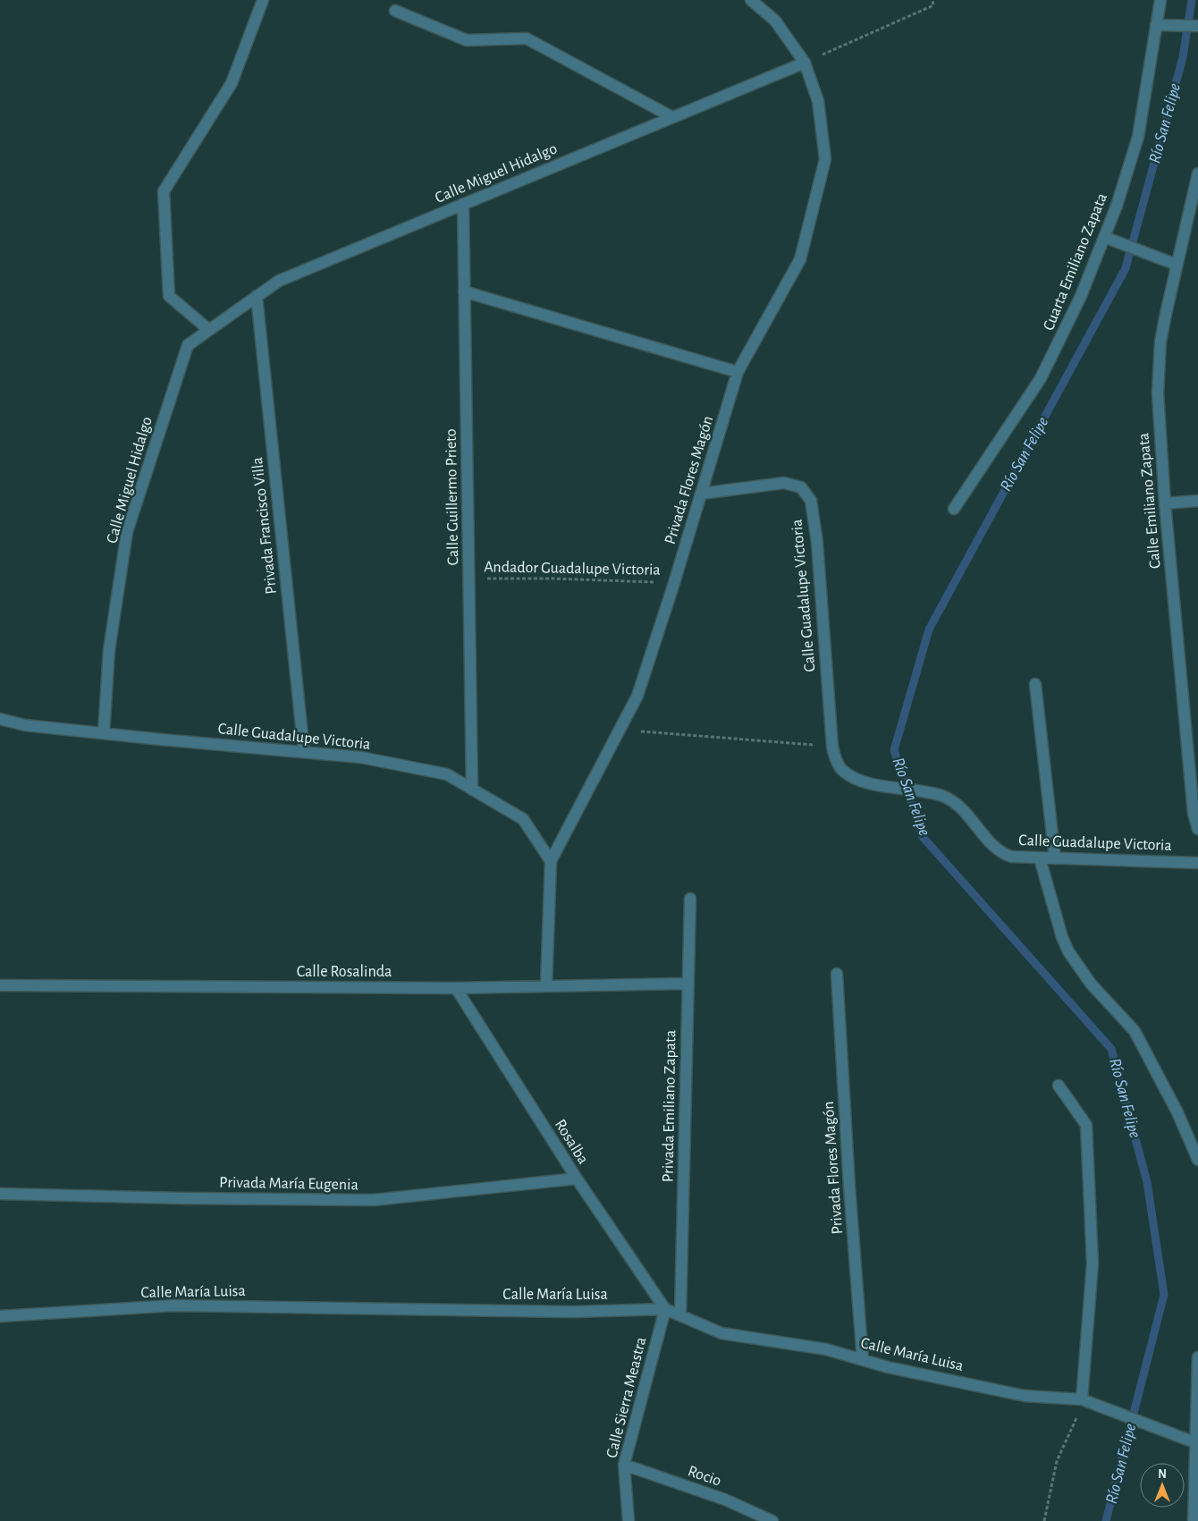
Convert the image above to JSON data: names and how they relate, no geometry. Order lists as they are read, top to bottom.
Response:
{
  "streets": {
    "street": [
      "Calle Miguel Hidalgo",
      "Cuarta Emiliano Zapata",
      "Privada Flores Magón",
      "Calle Guillermo Prieto",
      "Calle Emiliano Zapata",
      "Privada Francisco Villa",
      "Calle Guadalupe Victoria",
      "Calle Rosalinda",
      "Privada Emiliano Zapata",
      "Rosalba",
      "Privada María Eugenia",
      "Calle María Luisa",
      "Calle Sierra Meastra",
      "Rocio"
    ],
    "path": ["Andador Guadalupe Victoria"]
  },
  "crossings": [
    ["Calle Miguel Hidalgo", "Privada Flores Magón"],
    ["Calle Miguel Hidalgo", "Calle Guillermo Prieto"],
    ["Calle Miguel Hidalgo", "Privada Francisco Villa"],
    ["Calle Miguel Hidalgo", "Calle Guadalupe Victoria"],
    ["Privada Flores Magón", "Andador Guadalupe Victoria"],
    ["Privada Flores Magón", "Calle Guadalupe Victoria"],
    ["Privada Flores Magón", "Calle Rosalinda"],
    ["Privada Flores Magón", "Calle María Luisa"],
    ["Calle Guillermo Prieto", "Andador Guadalupe Victoria"],
    ["Calle Guillermo Prieto", "Calle Guadalupe Victoria"],
    ["Privada Francisco Villa", "Calle Guadalupe Victoria"],
    ["Calle Rosalinda", "Privada Emiliano Zapata"],
    ["Calle Rosalinda", "Rosalba"],
    ["Privada Emiliano Zapata", "Calle María Luisa"],
    ["Rosalba", "Privada María Eugenia"],
    ["Rosalba", "Calle María Luisa"],
    ["Rosalba", "Calle Sierra Meastra"],
    ["Calle María Luisa", "Calle Sierra Meastra"],
    ["Calle Sierra Meastra", "Rocio"]
  ],
  "water": ["Río San Felipe"],
  "north": "top"
}
